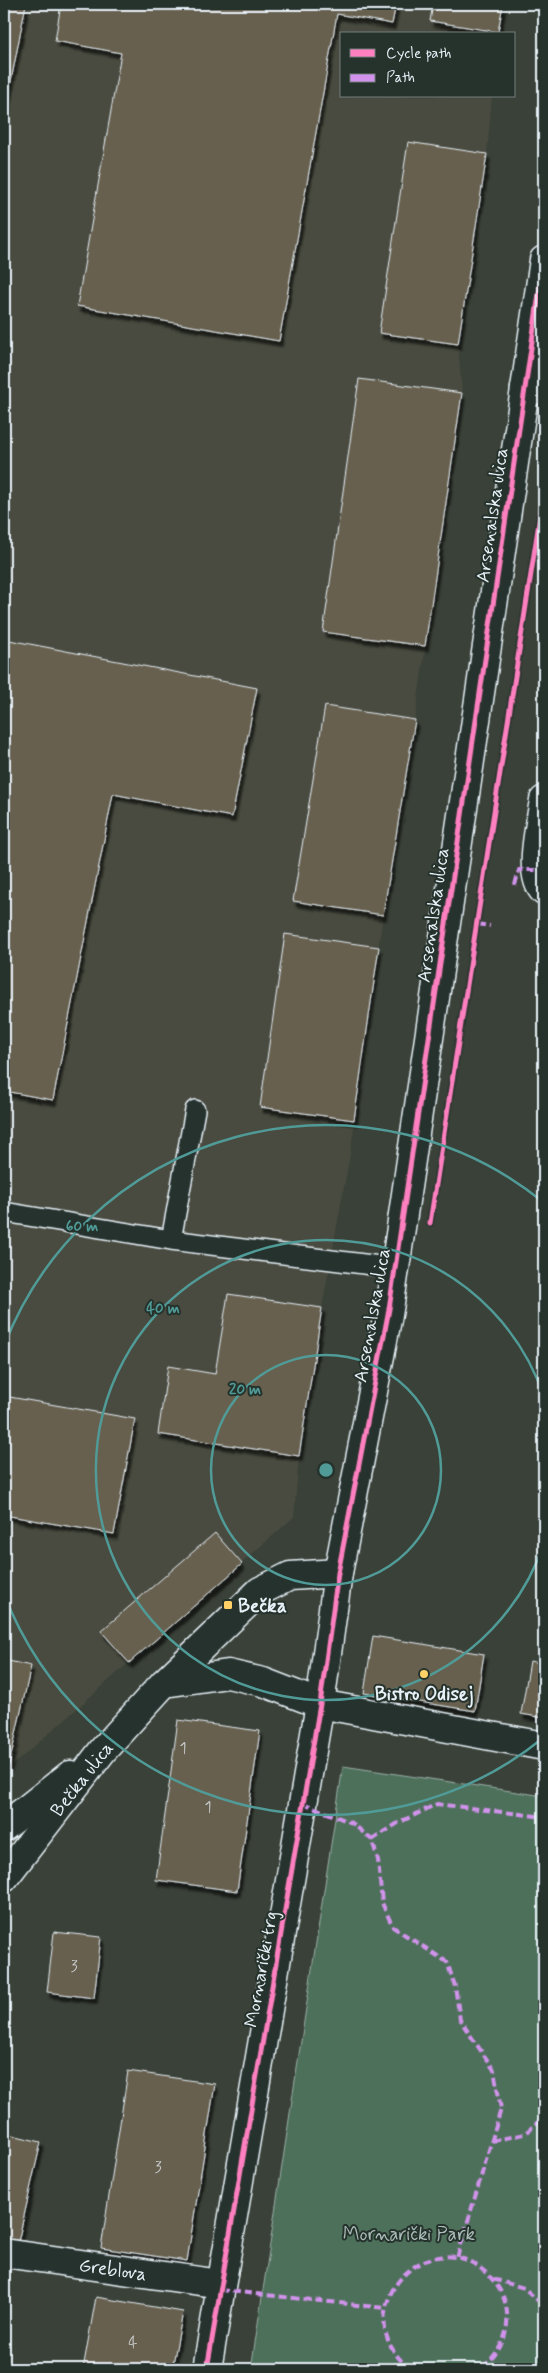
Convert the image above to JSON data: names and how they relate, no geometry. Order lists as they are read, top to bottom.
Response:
{
  "streets": {
    "main road": [
      "Arsenalska ulica",
      "Bečka ulica",
      "Mornarički trg",
      "Greblova"
    ]
  },
  "crossings": [
    ["Arsenalska ulica", "Bečka ulica"],
    ["Arsenalska ulica", "Mornarički trg"],
    ["Bečka ulica", "Mornarički trg"],
    ["Mornarički trg", "Greblova"]
  ],
  "parks": ["Mornarički Park"],
  "places": {
    "transit": ["Bečka"],
    "other": ["Bistro Odisej"]
  },
  "house_numbers": [
    "1",
    "1",
    "3",
    "3",
    "4"
  ],
  "legend": ["Cycle path", "Path"],
  "rings": ["60 m", "40 m", "20 m"]
}
